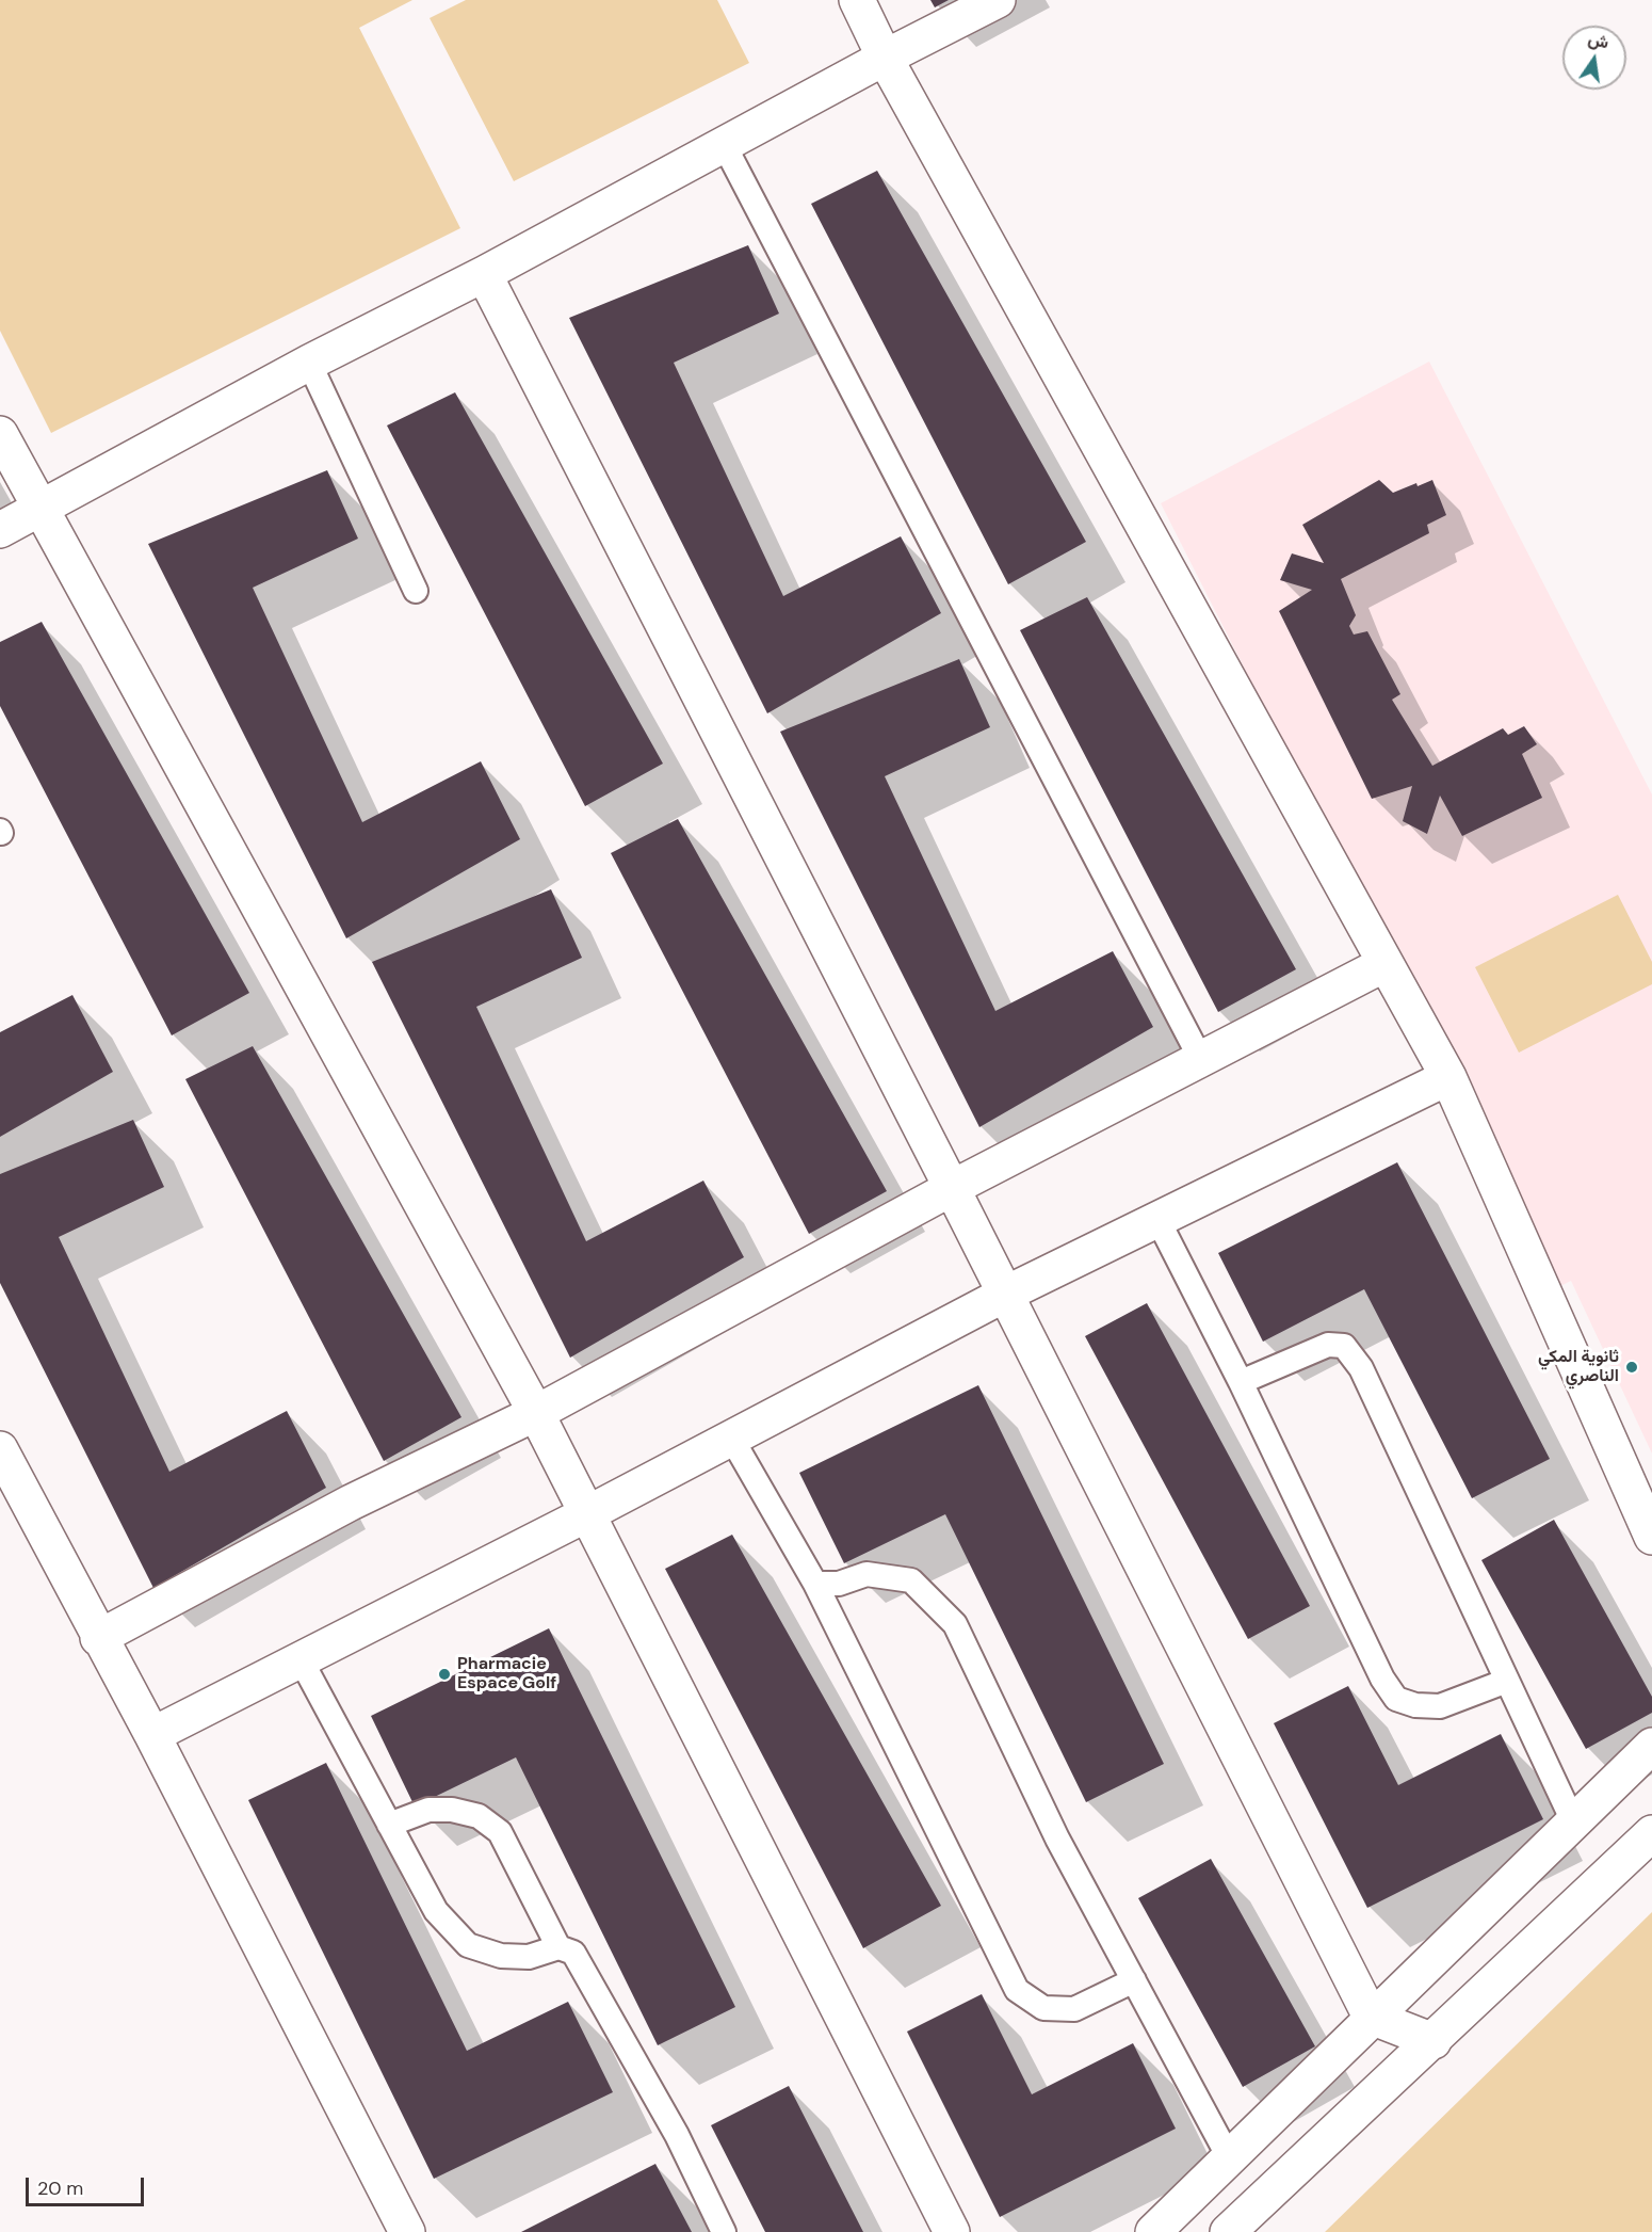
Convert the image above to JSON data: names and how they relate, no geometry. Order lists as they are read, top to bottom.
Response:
{
  "places": ["ثانوية المكي الناصري", "Pharmacie Espace Golf"],
  "scale_bar": "20 m",
  "north": "top"
}
